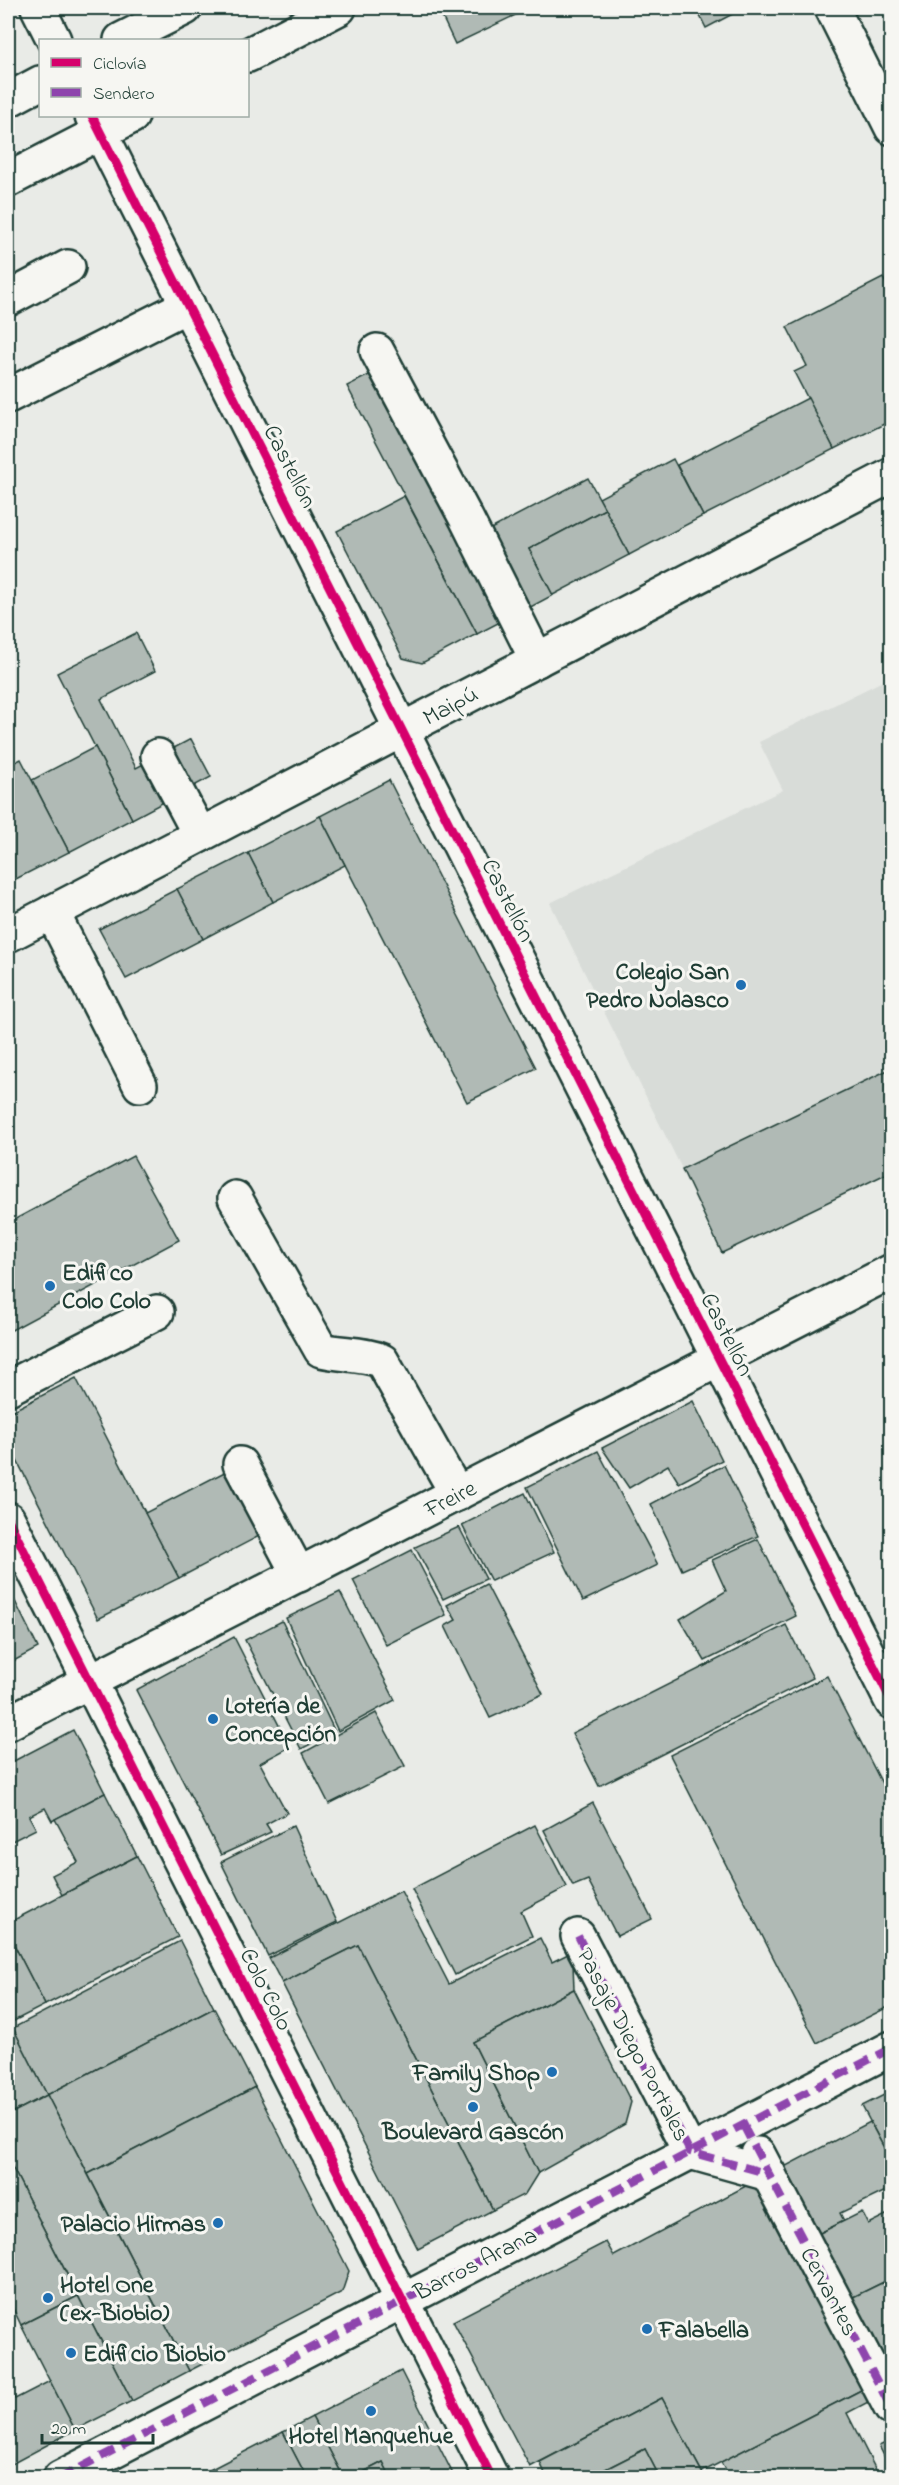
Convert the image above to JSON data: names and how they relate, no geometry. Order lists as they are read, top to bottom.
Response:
{
  "streets": {
    "street": [
      "Castellón",
      "Maipú",
      "Freire",
      "Colo Colo",
      "Pasaje Diego Portales",
      "Barros Arana",
      "Cervantes"
    ]
  },
  "crossings": [
    ["Castellón", "Maipú"],
    ["Castellón", "Freire"],
    ["Freire", "Colo Colo"],
    ["Colo Colo", "Barros Arana"],
    ["Pasaje Diego Portales", "Barros Arana"],
    ["Barros Arana", "Cervantes"]
  ],
  "places": [
    "Colegio San Pedro Nolasco",
    "Edifico Colo Colo",
    "Lotería de Concepción",
    "Family Shop",
    "Boulevard Gascón",
    "Palacio Hirmas",
    "Hotel One (ex-Biobio)",
    "Falabella",
    "Edificio Biobio",
    "Hotel Manquehue"
  ],
  "legend": ["Ciclovía", "Sendero"],
  "scale_bar": "20 m"
}
